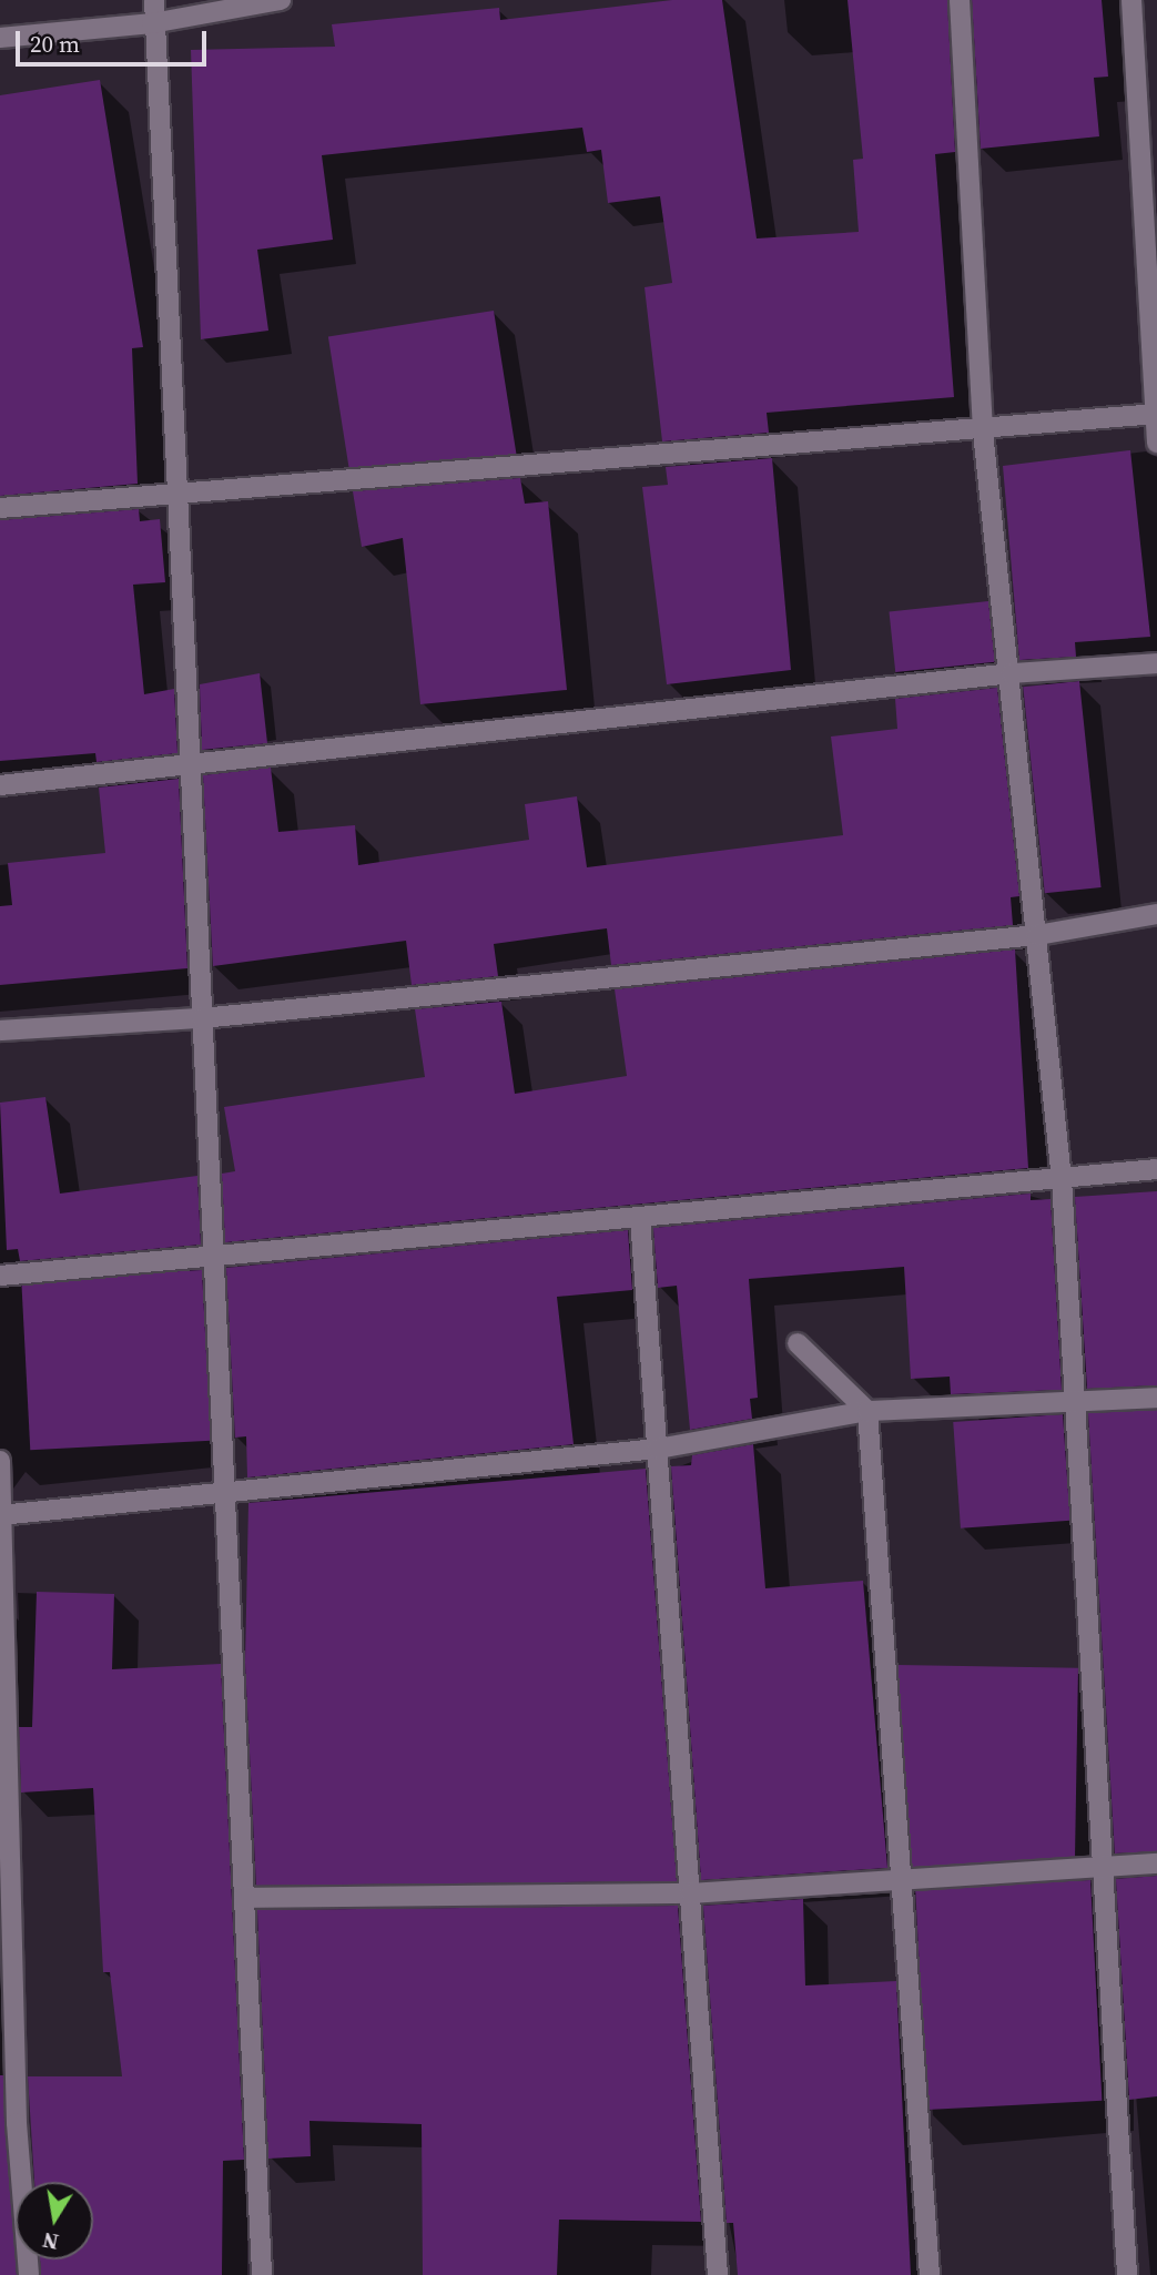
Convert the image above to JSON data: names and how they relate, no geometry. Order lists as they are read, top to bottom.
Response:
{
  "scale_bar": "20 m",
  "north": "bottom"
}
